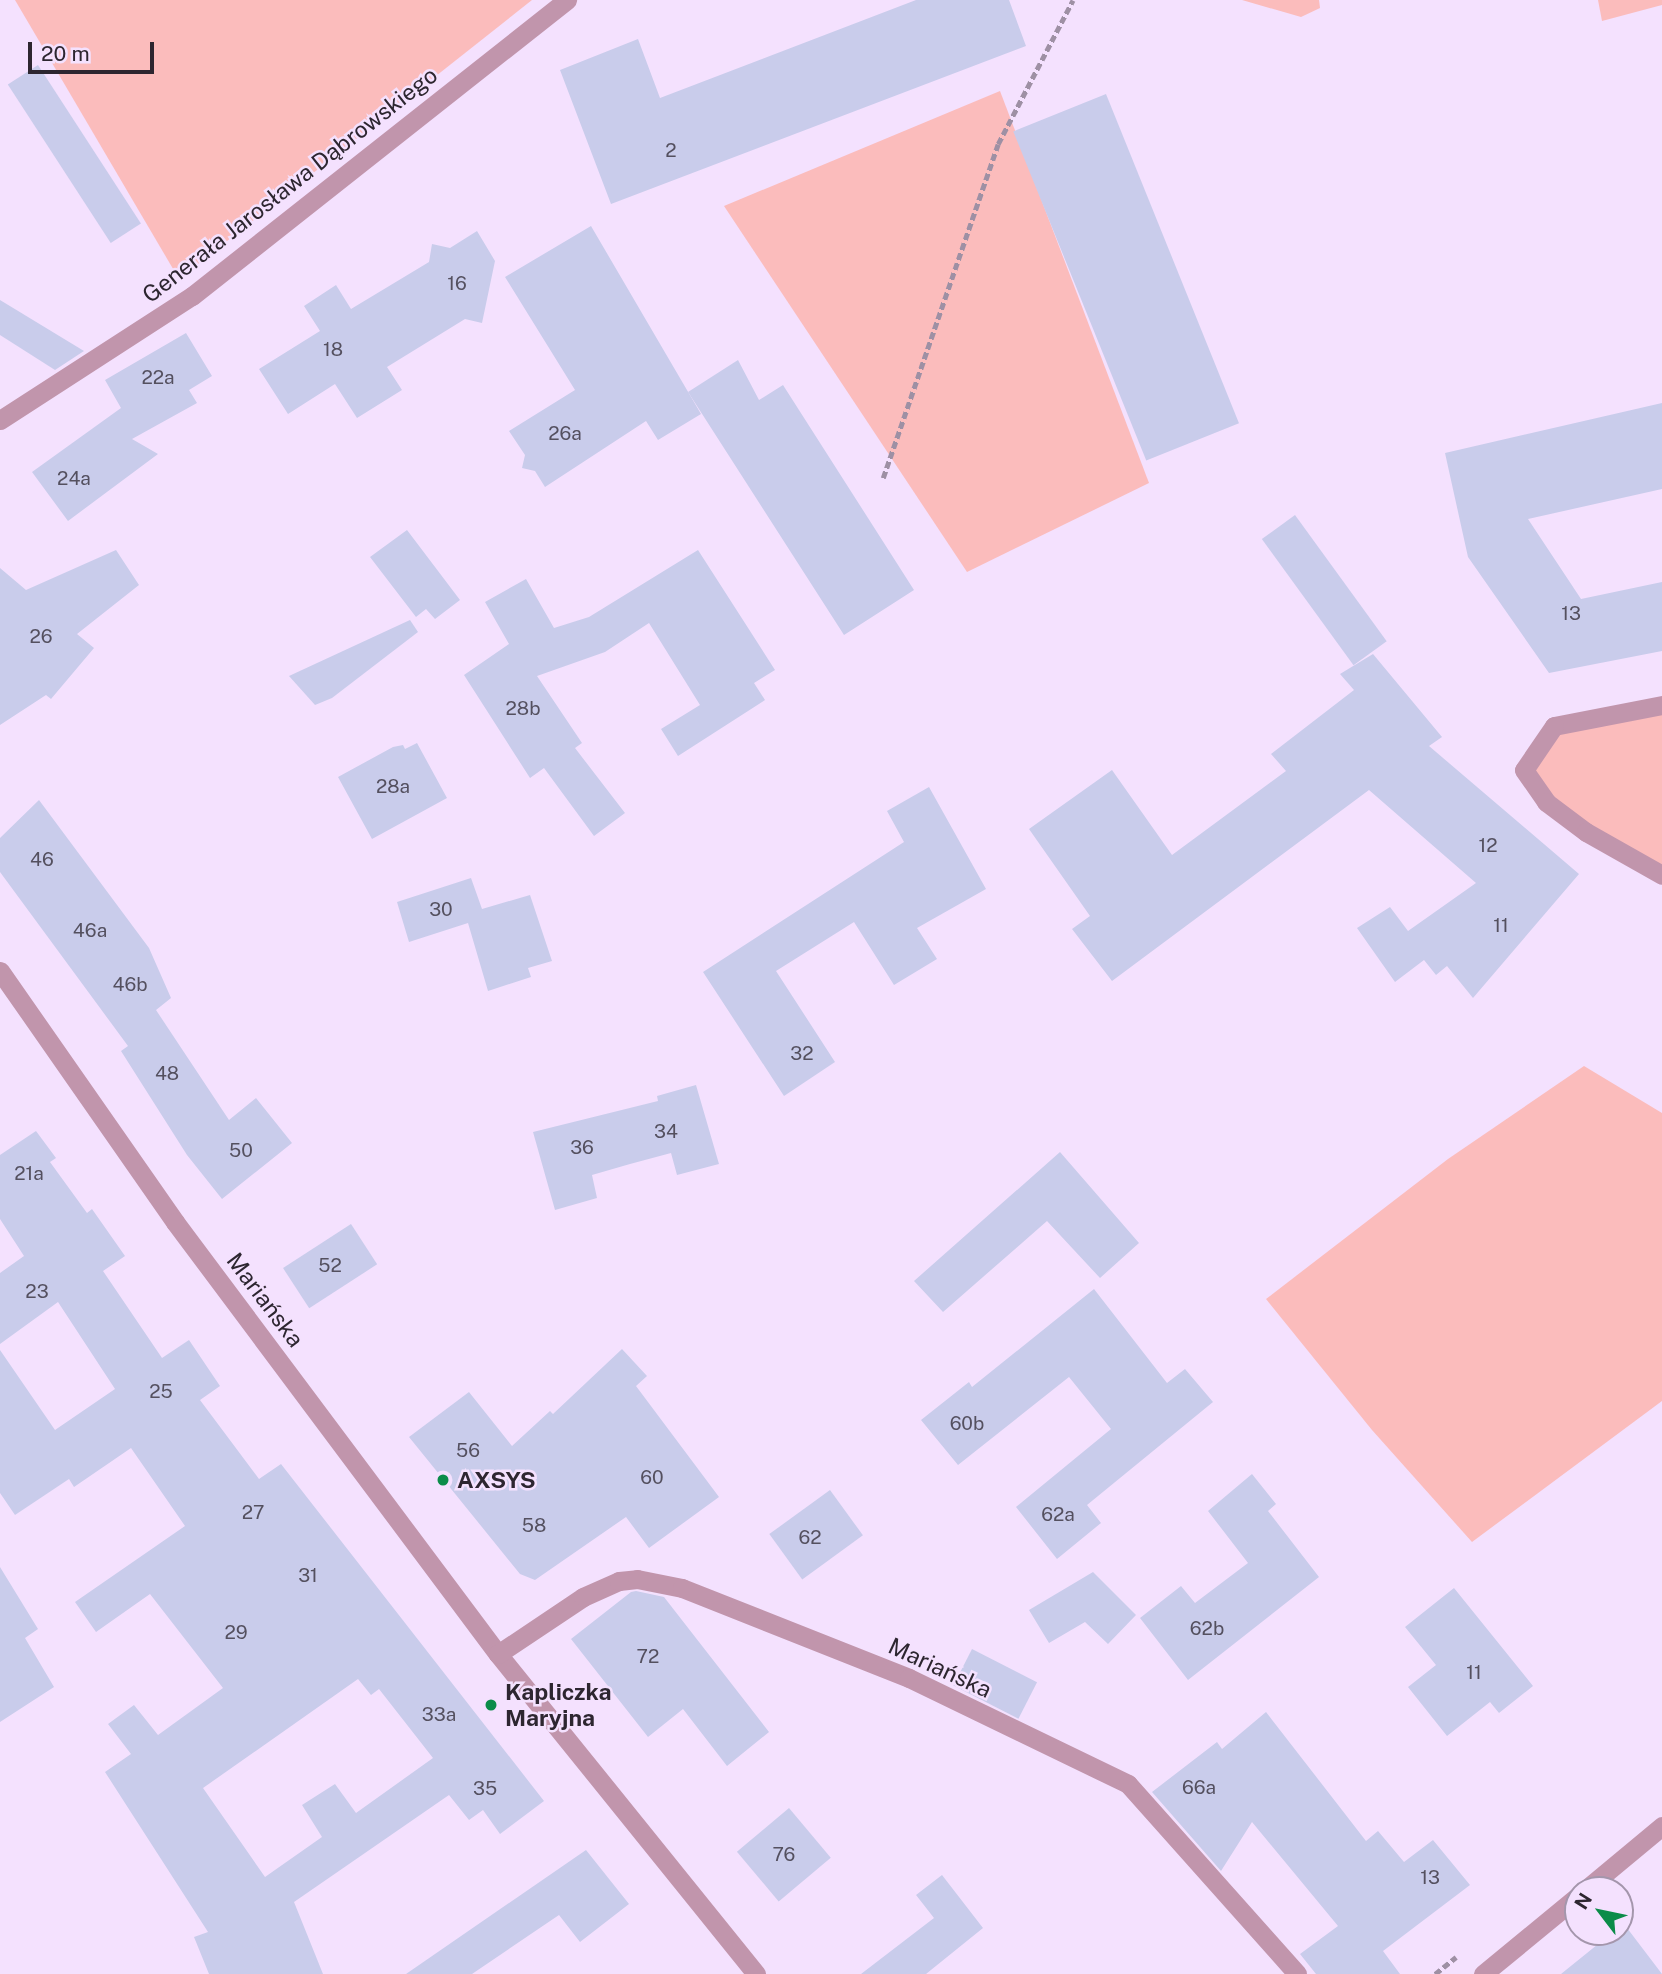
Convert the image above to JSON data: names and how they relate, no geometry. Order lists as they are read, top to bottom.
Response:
{
  "streets": {
    "street": ["Generała Jarosława Dąbrowskiego", "Mariańska"]
  },
  "places": ["AXSYS", "Kapliczka Maryjna"],
  "house_numbers": [
    "2",
    "16",
    "18",
    "22a",
    "26a",
    "24a",
    "13",
    "26",
    "28b",
    "28a",
    "12",
    "46",
    "30",
    "11",
    "46a",
    "46b",
    "32",
    "48",
    "34",
    "36",
    "50",
    "21a",
    "52",
    "23",
    "25",
    "60b",
    "56",
    "60",
    "27",
    "62a",
    "58",
    "62",
    "31",
    "62b",
    "29",
    "72",
    "11",
    "33a",
    "66a",
    "35",
    "76",
    "13"
  ],
  "scale_bar": "20 m",
  "north": "top left"
}
